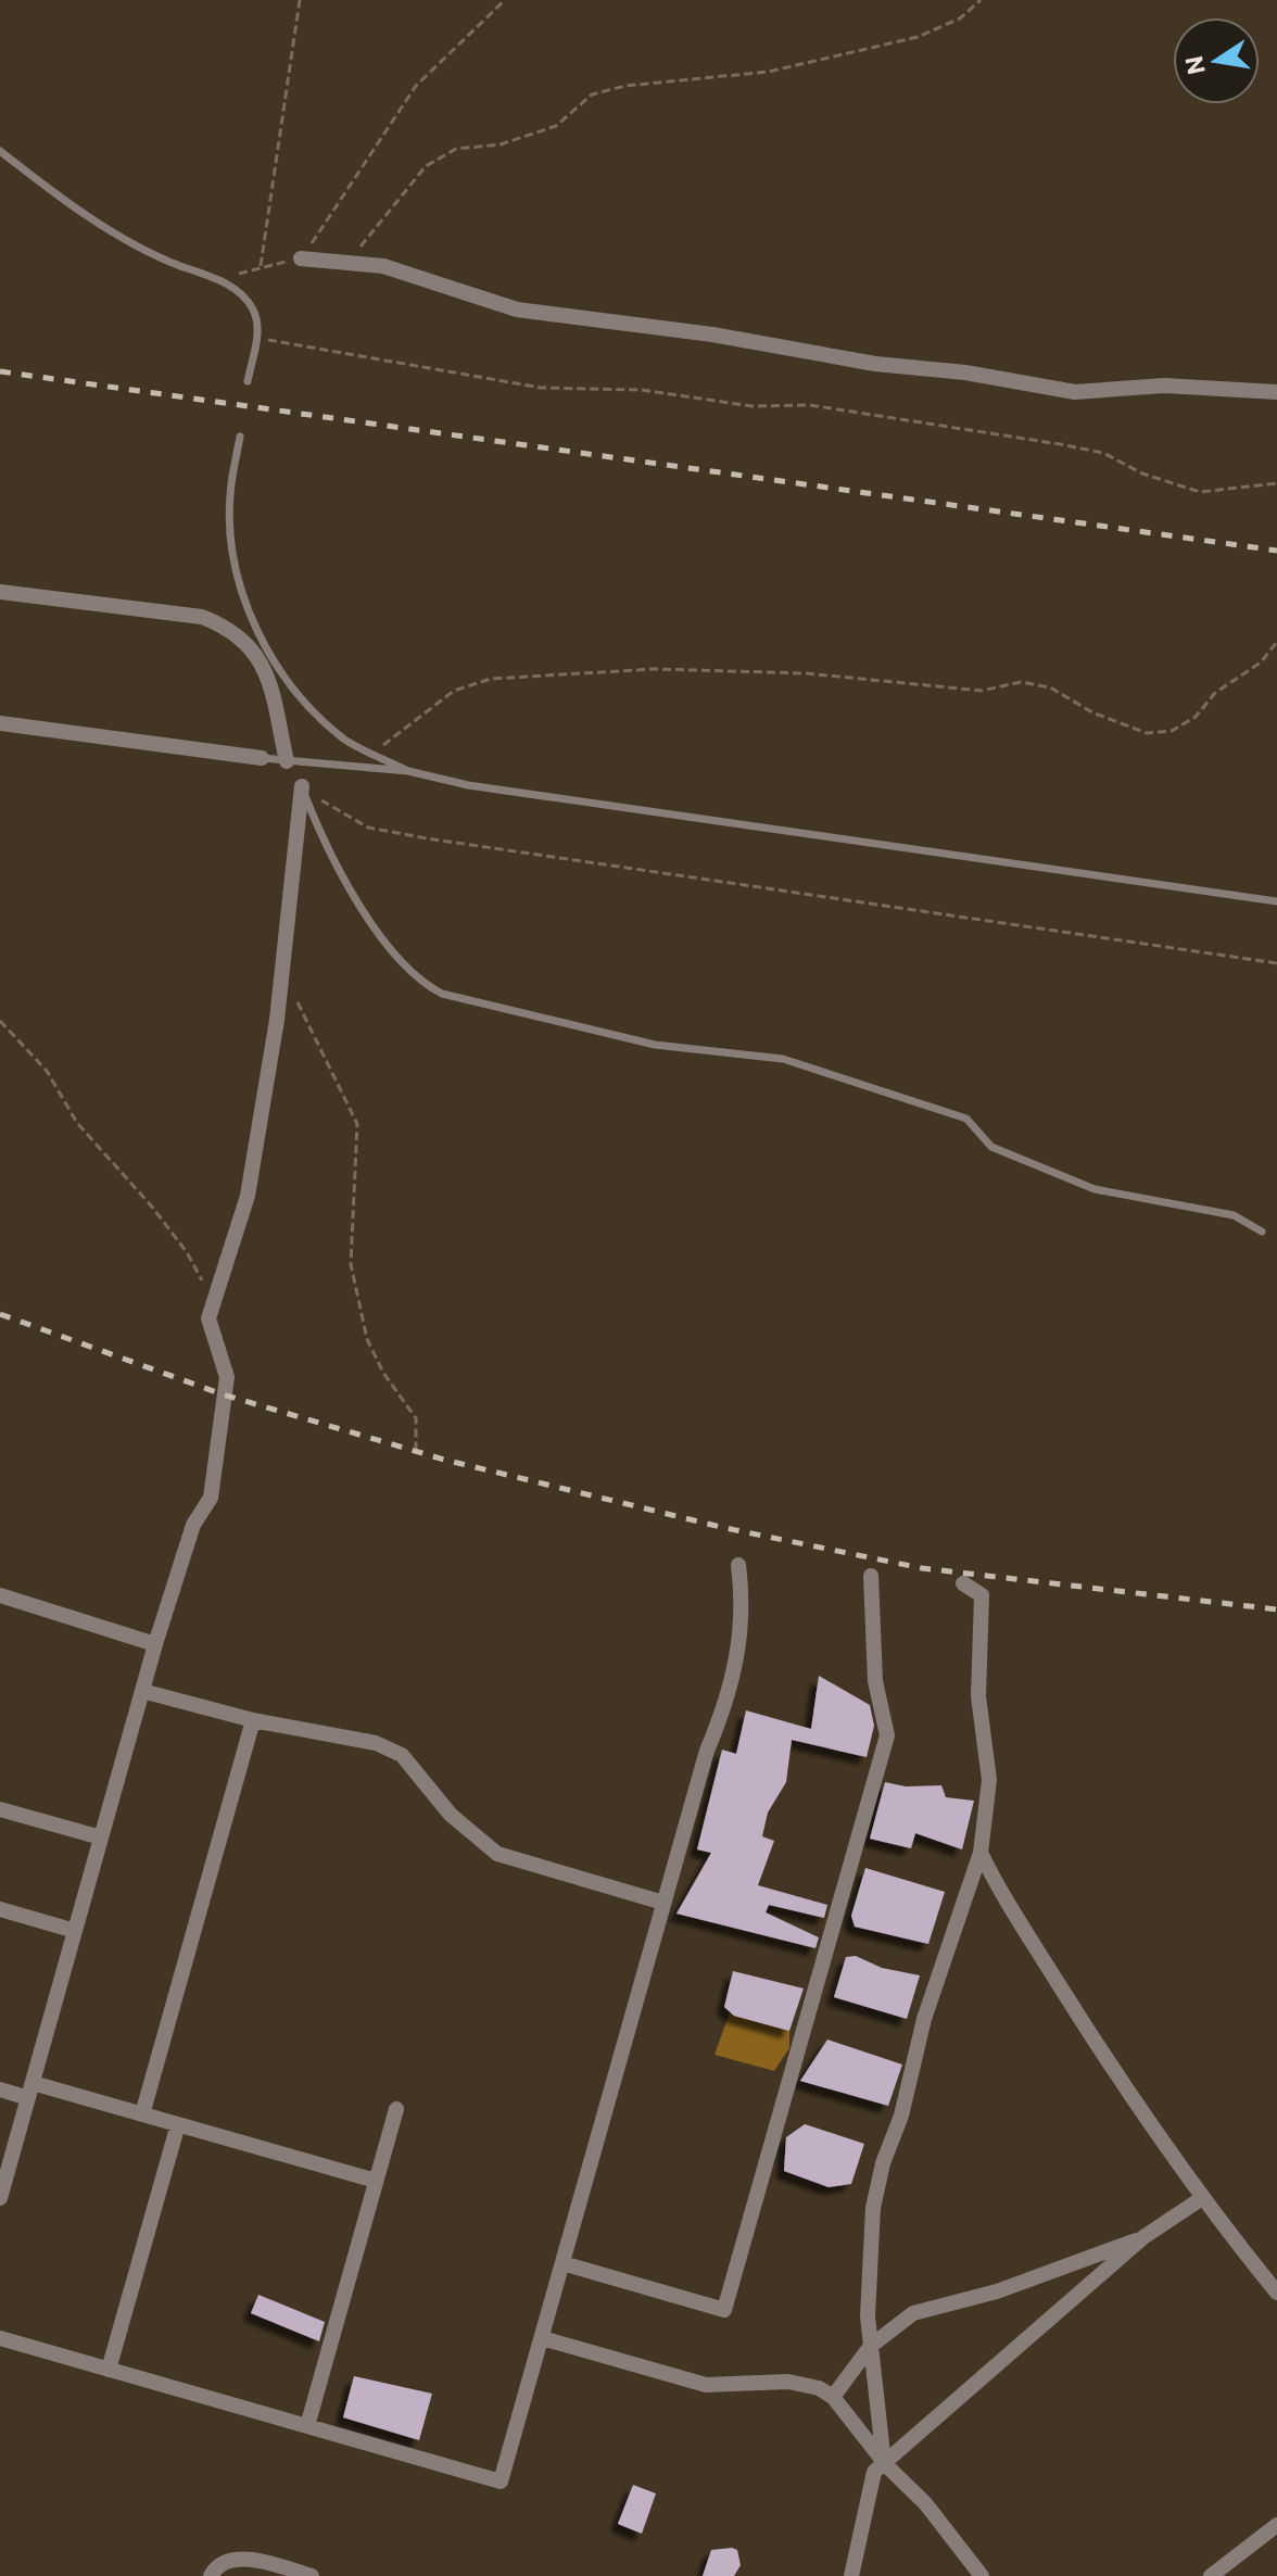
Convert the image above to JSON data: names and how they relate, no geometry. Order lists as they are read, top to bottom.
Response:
{
  "north": "left"
}
